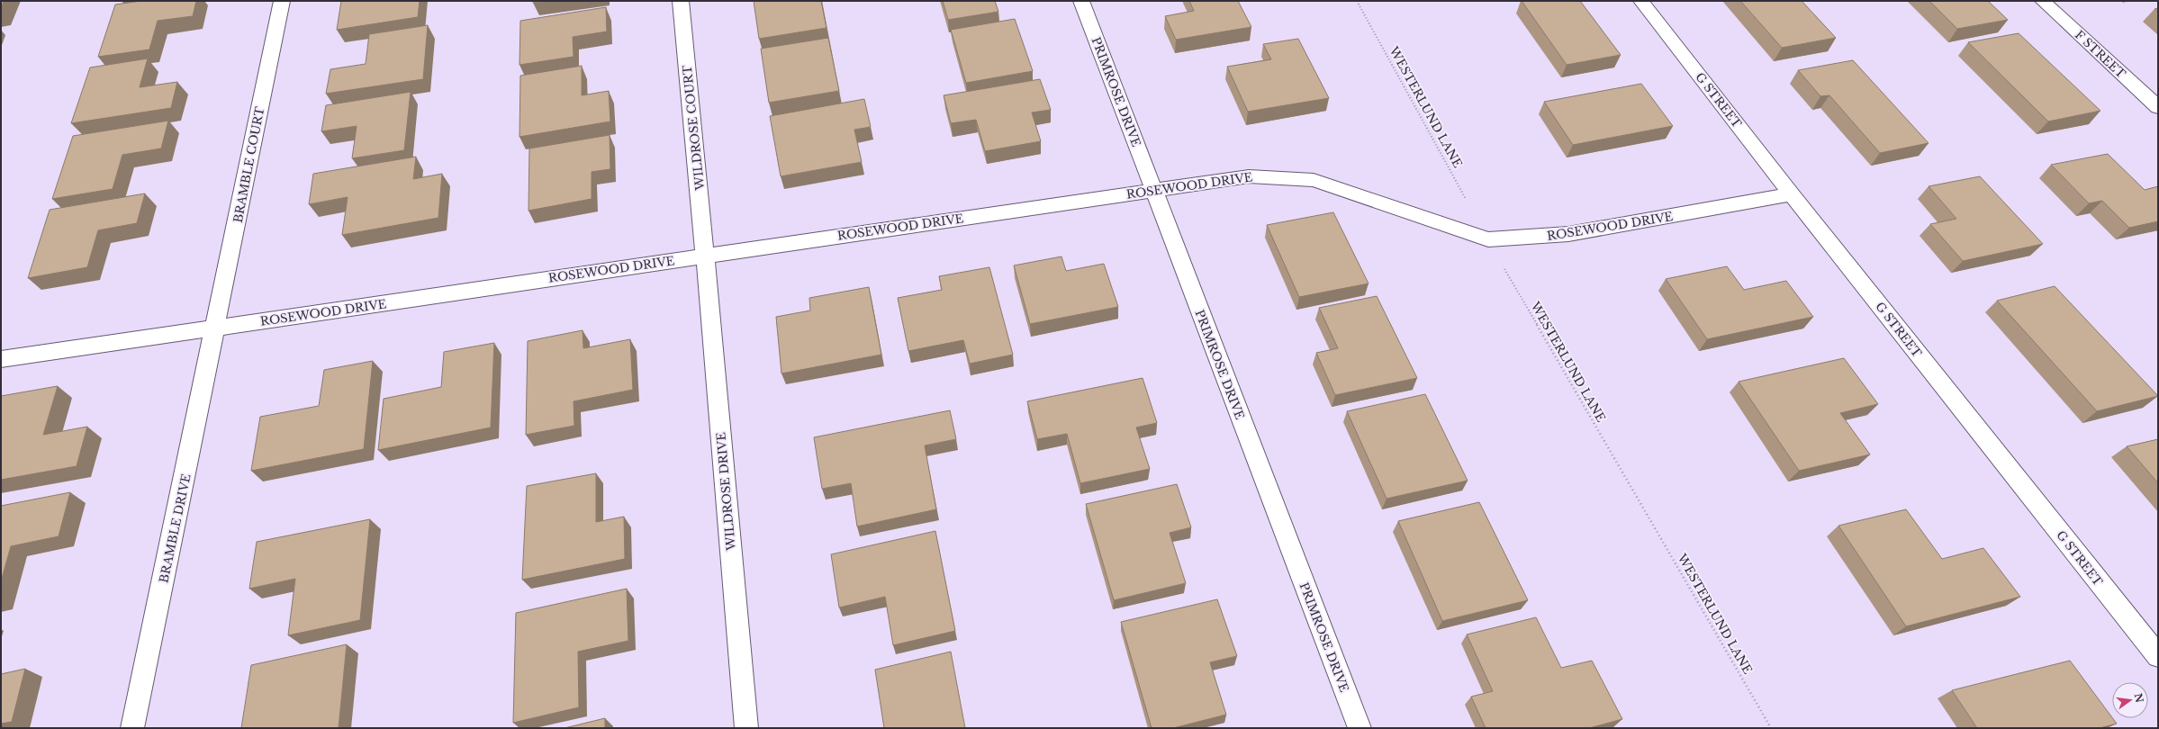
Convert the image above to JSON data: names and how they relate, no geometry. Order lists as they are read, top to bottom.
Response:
{
  "streets": {
    "street": [
      "F STREET",
      "PRIMROSE DRIVE",
      "G STREET",
      "WILDROSE COURT",
      "BRAMBLE COURT",
      "ROSEWOOD DRIVE",
      "WILDROSE DRIVE",
      "BRAMBLE DRIVE"
    ],
    "path": ["WESTERLUND LANE"]
  },
  "crossings": [
    ["PRIMROSE DRIVE", "ROSEWOOD DRIVE"],
    ["G STREET", "ROSEWOOD DRIVE"],
    ["WESTERLUND LANE", "ROSEWOOD DRIVE"],
    ["WILDROSE COURT", "ROSEWOOD DRIVE"],
    ["WILDROSE COURT", "WILDROSE DRIVE"],
    ["BRAMBLE COURT", "ROSEWOOD DRIVE"],
    ["BRAMBLE COURT", "BRAMBLE DRIVE"],
    ["ROSEWOOD DRIVE", "WILDROSE DRIVE"],
    ["ROSEWOOD DRIVE", "BRAMBLE DRIVE"]
  ],
  "north": "right"
}
